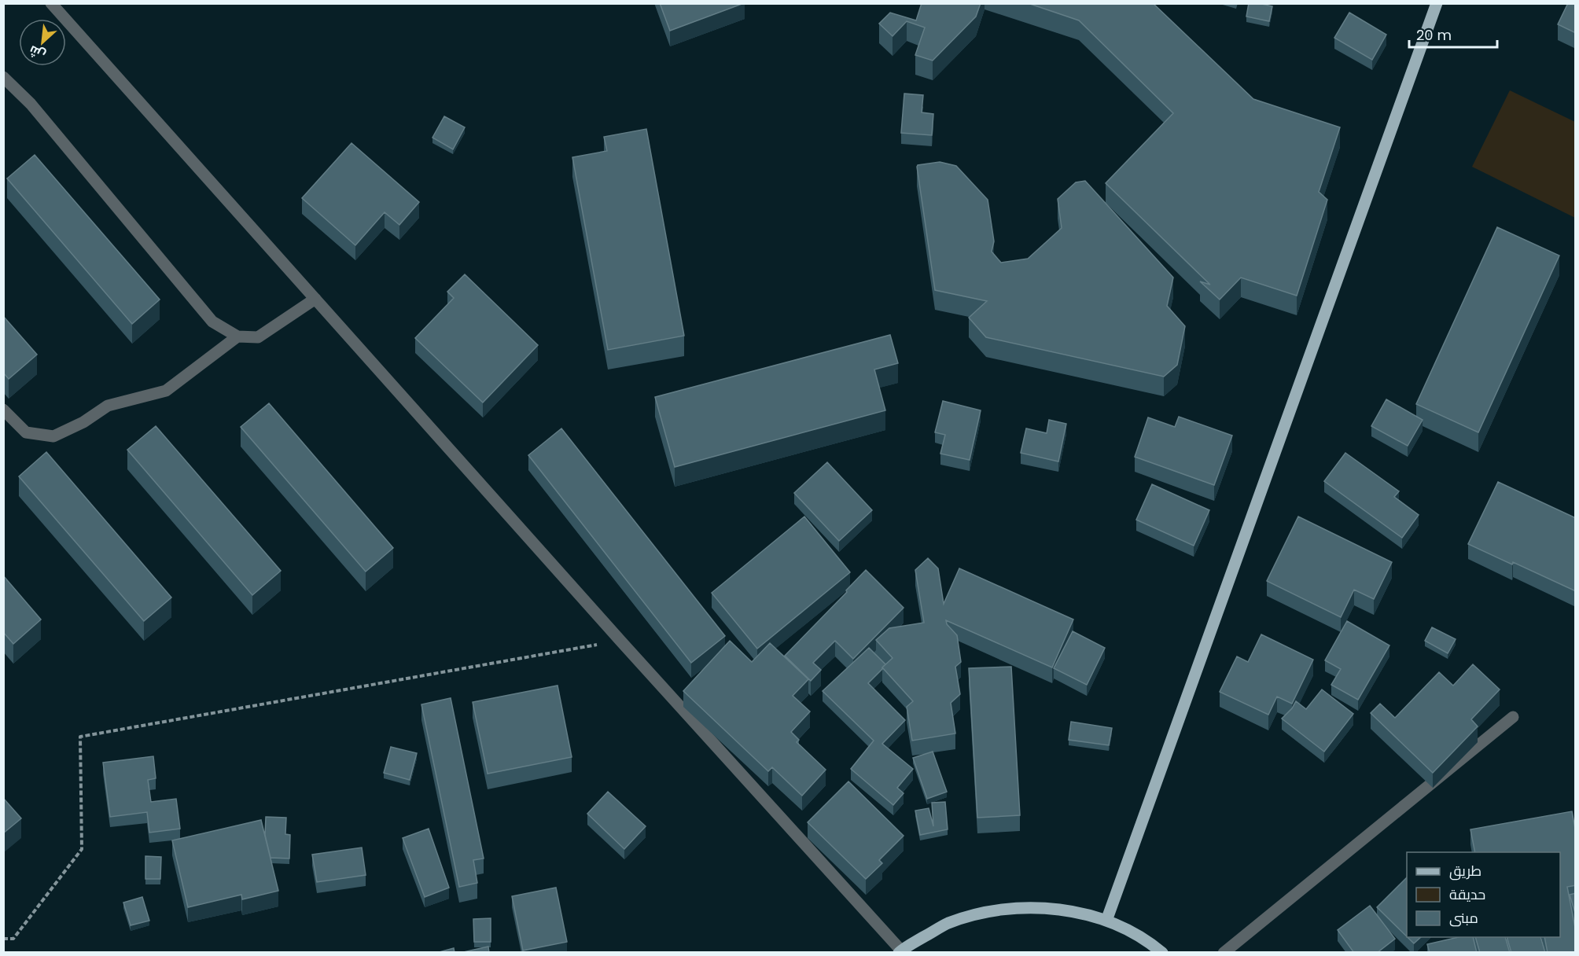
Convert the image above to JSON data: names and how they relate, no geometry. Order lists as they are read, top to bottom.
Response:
{
  "legend": ["طريق", "حديقة", "مبنى"],
  "scale_bar": "20 m",
  "north": "bottom left"
}
